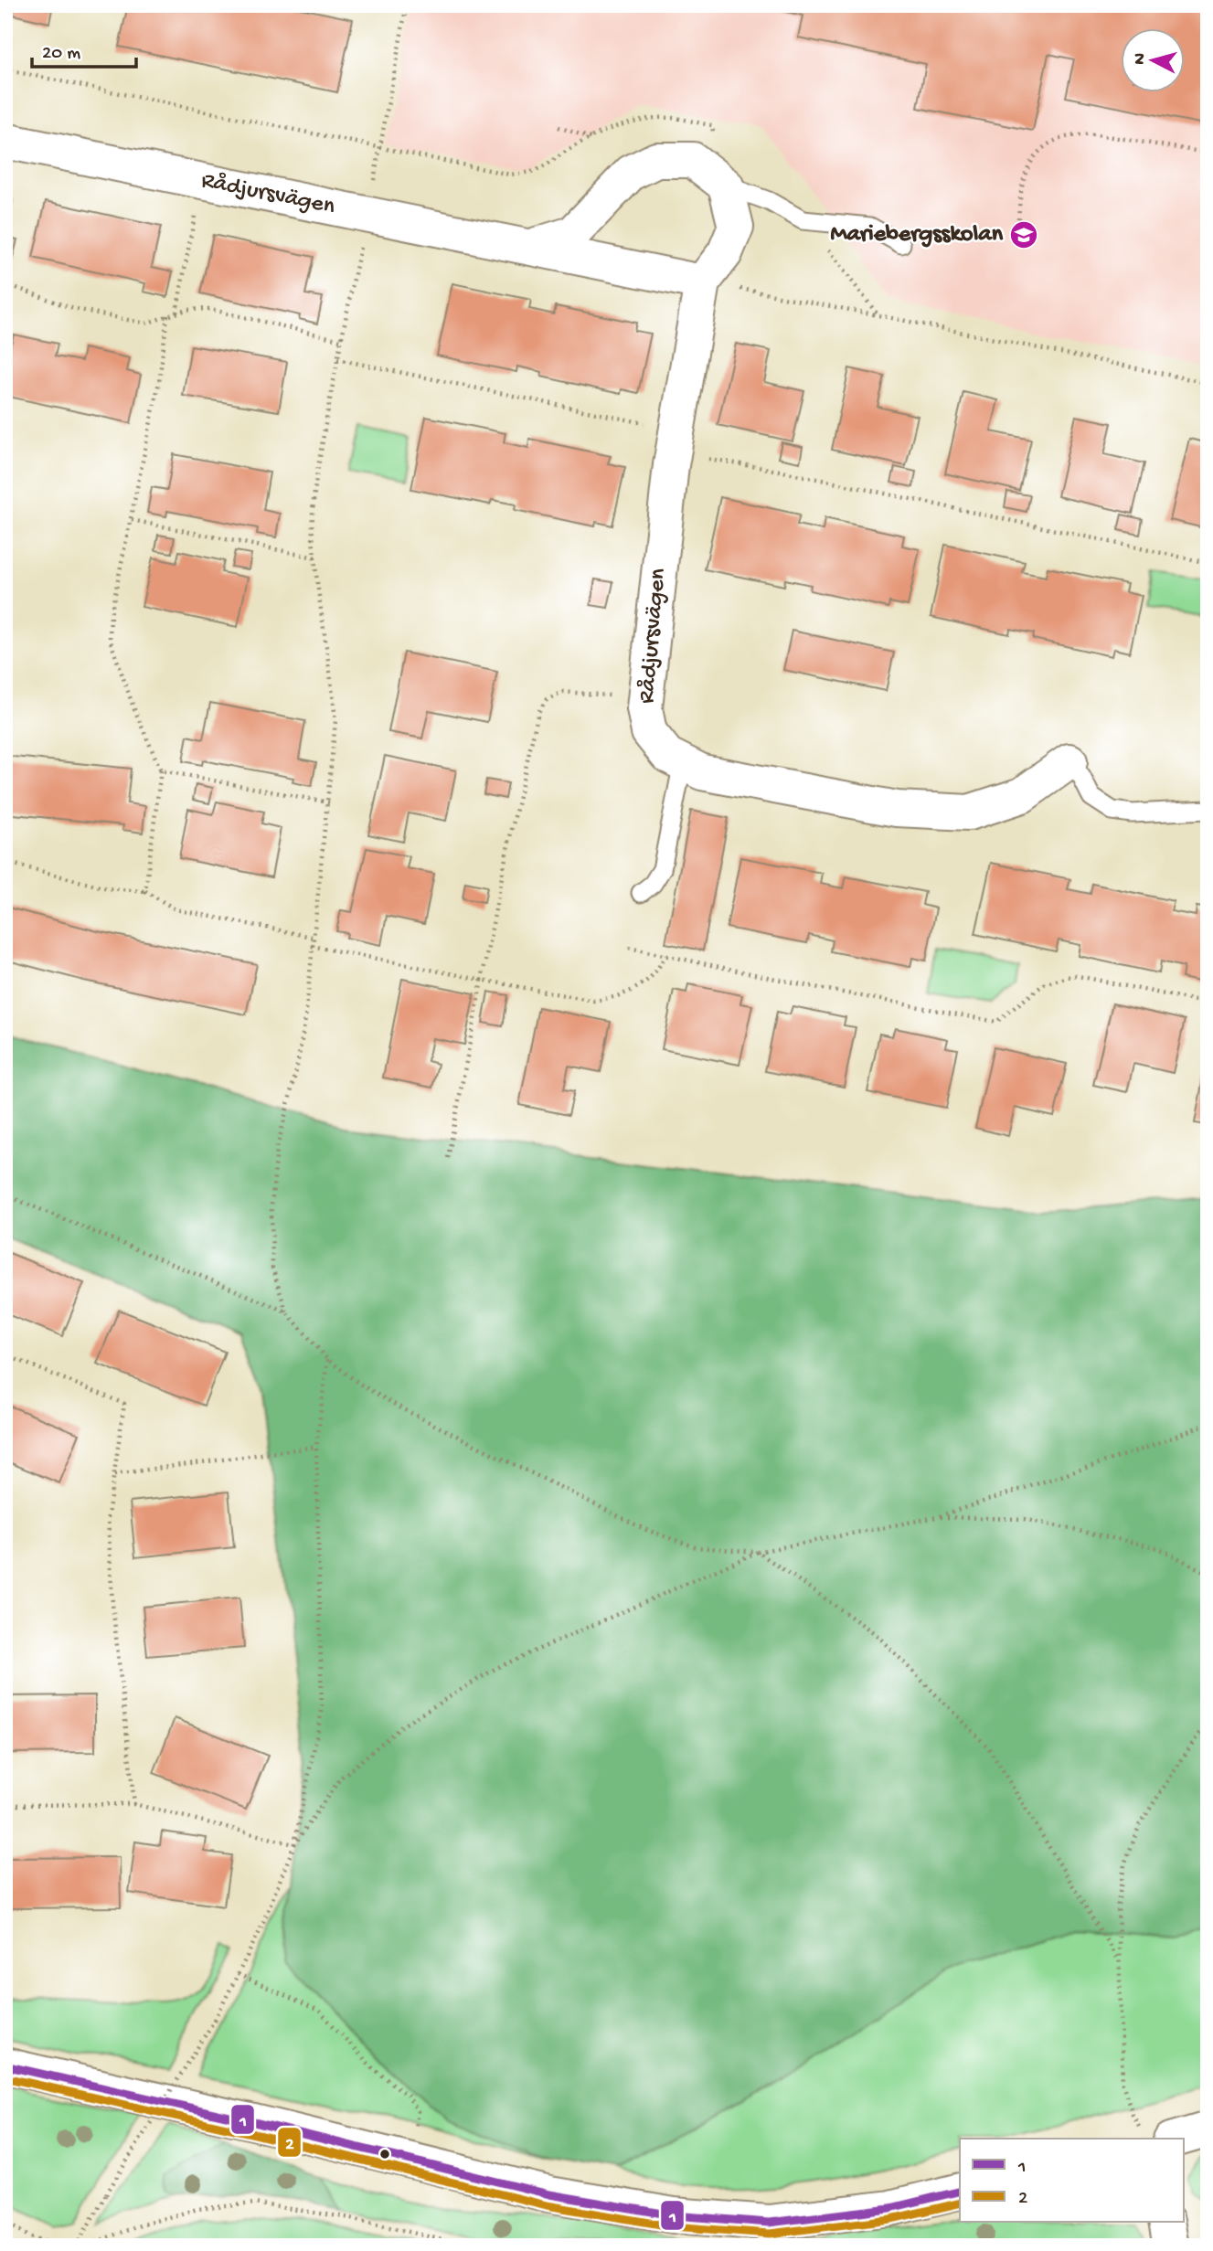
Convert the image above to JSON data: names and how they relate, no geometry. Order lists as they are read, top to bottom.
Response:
{
  "streets": {
    "street": ["Rådjursvägen"]
  },
  "places": {
    "school or university": ["Mariebergsskolan"]
  },
  "lines": ["transit line 1", "transit line 2"],
  "legend": ["1", "2"],
  "scale_bar": "20 m",
  "north": "left"
}
